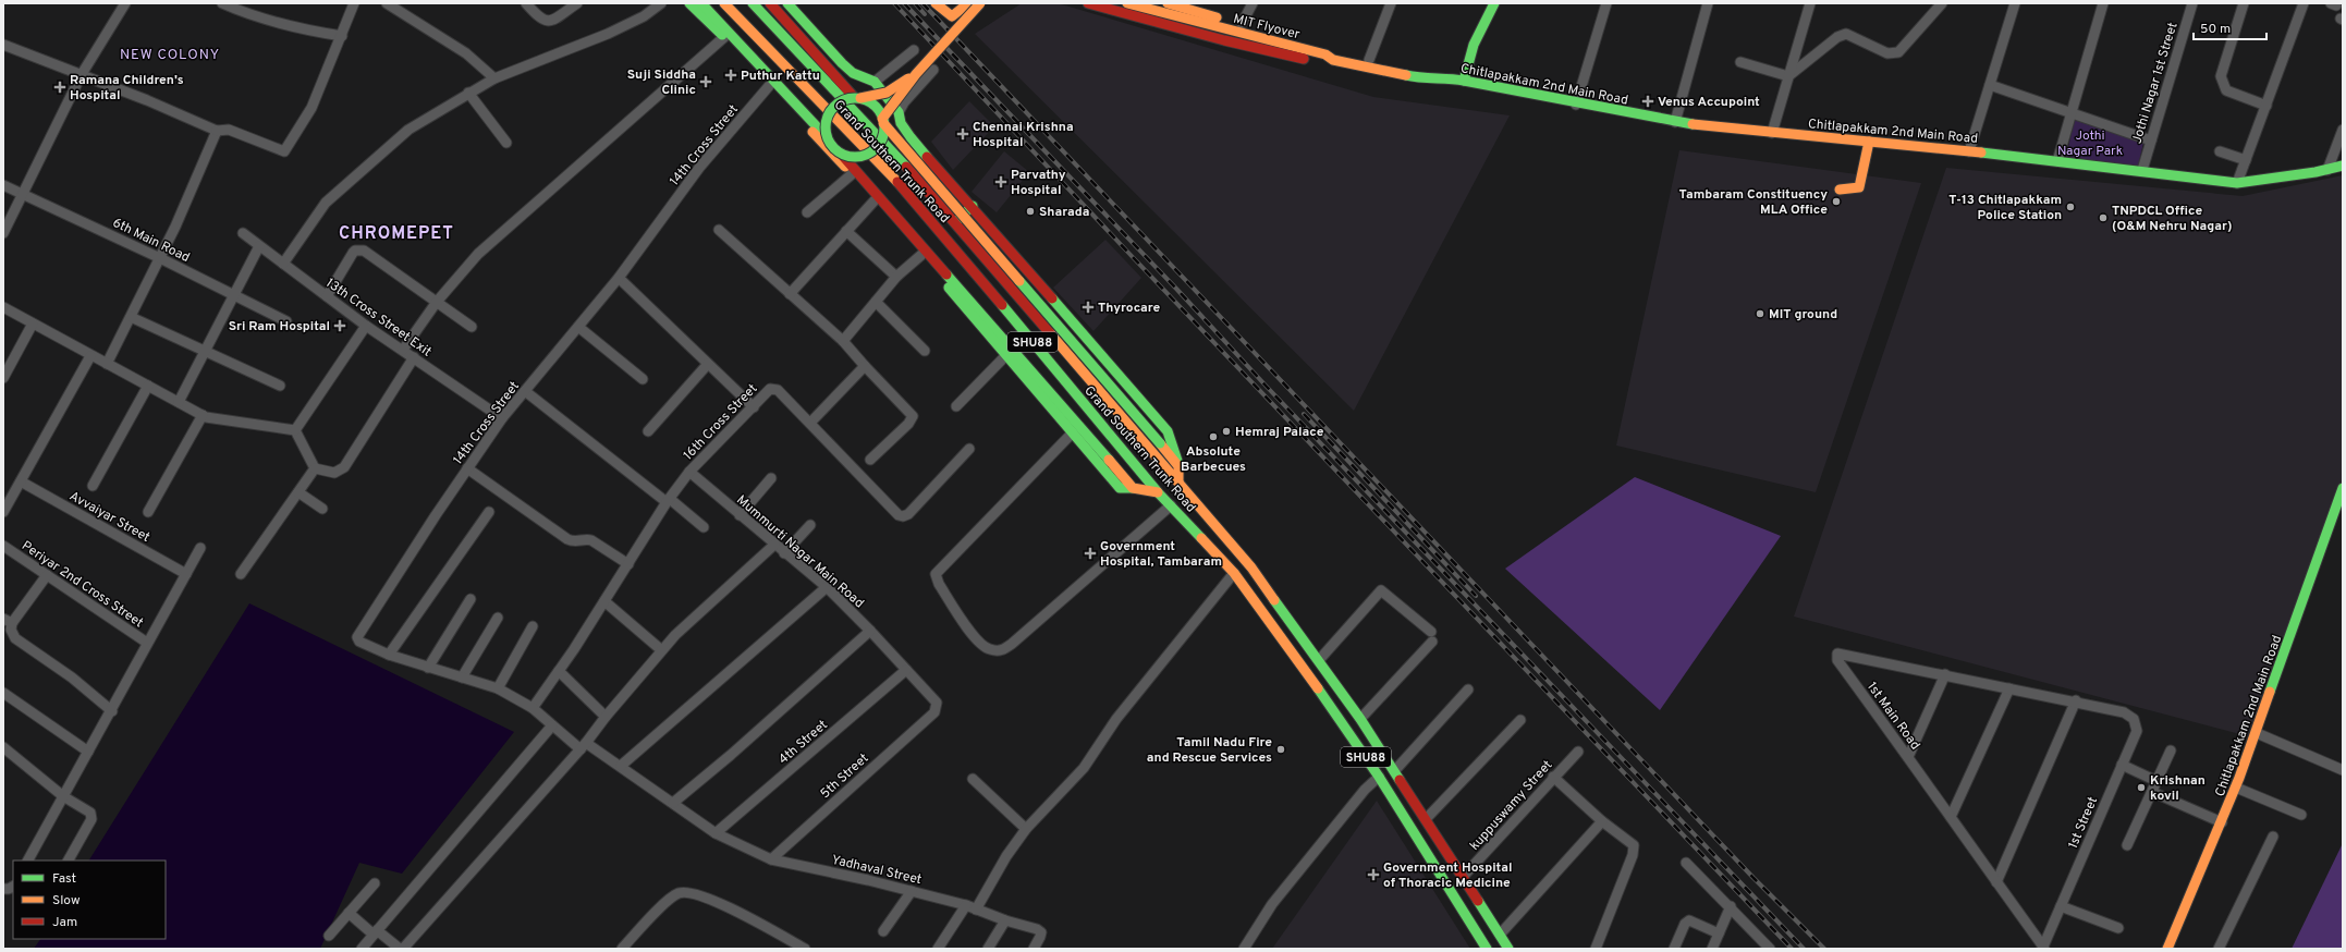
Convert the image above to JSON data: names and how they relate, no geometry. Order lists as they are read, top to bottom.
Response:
{
  "streets": {
    "main road": [
      "MIT Flyover",
      "Chitlapakkam 2nd Main Road",
      "Grand Southern Trunk Road",
      "SHU88"
    ],
    "street": [
      "Jothi Nagar 1st Street",
      "14th Cross Street",
      "6th Main Road",
      "13th Cross Street Exit",
      "16th Cross Street",
      "Avvaiyar Street",
      "Mummurti Nagar Main Road",
      "Periyar 2nd Cross Street",
      "1st Main Road",
      "4th Street",
      "5th Street",
      "kuppuswamy Street",
      "1st Street",
      "Yadhaval Street"
    ]
  },
  "crossings": [
    ["Jothi Nagar 1st Street", "Chitlapakkam 2nd Main Road"],
    ["14th Cross Street", "13th Cross Street Exit"],
    ["14th Cross Street", "16th Cross Street"],
    ["14th Cross Street", "Yadhaval Street"],
    ["Grand Southern Trunk Road", "kuppuswamy Street"],
    ["16th Cross Street", "Mummurti Nagar Main Road"],
    ["Mummurti Nagar Main Road", "4th Street"],
    ["Mummurti Nagar Main Road", "5th Street"],
    ["1st Main Road", "1st Street"],
    ["4th Street", "Yadhaval Street"],
    ["5th Street", "Yadhaval Street"]
  ],
  "districts": ["NEW COLONY", "CHROMEPET"],
  "parks": ["Jothi Nagar Park"],
  "places": {
    "health": [
      "Puthur Kattu",
      "Suji Siddha Clinic",
      "Ramana Children's Hospital",
      "Venus Accupoint",
      "Chennai Krishna Hospital",
      "Parvathy Hospital",
      "Thyrocare",
      "Sri Ram Hospital",
      "Government Hospital, Tambaram",
      "Government Hospital of Thoracic Medicine"
    ],
    "other": [
      "Tambaram Constituency MLA Office",
      "T-13 Chitlapakkam Police Station",
      "Sharada",
      "TNPDCL Office (O&M Nehru Nagar)",
      "MIT ground",
      "Hemraj Palace",
      "Absolute Barbecues",
      "Tamil Nadu Fire and Rescue Services",
      "Krishnan kovil"
    ]
  },
  "legend": ["Fast", "Slow", "Jam"],
  "scale_bar": "50 m"
}
